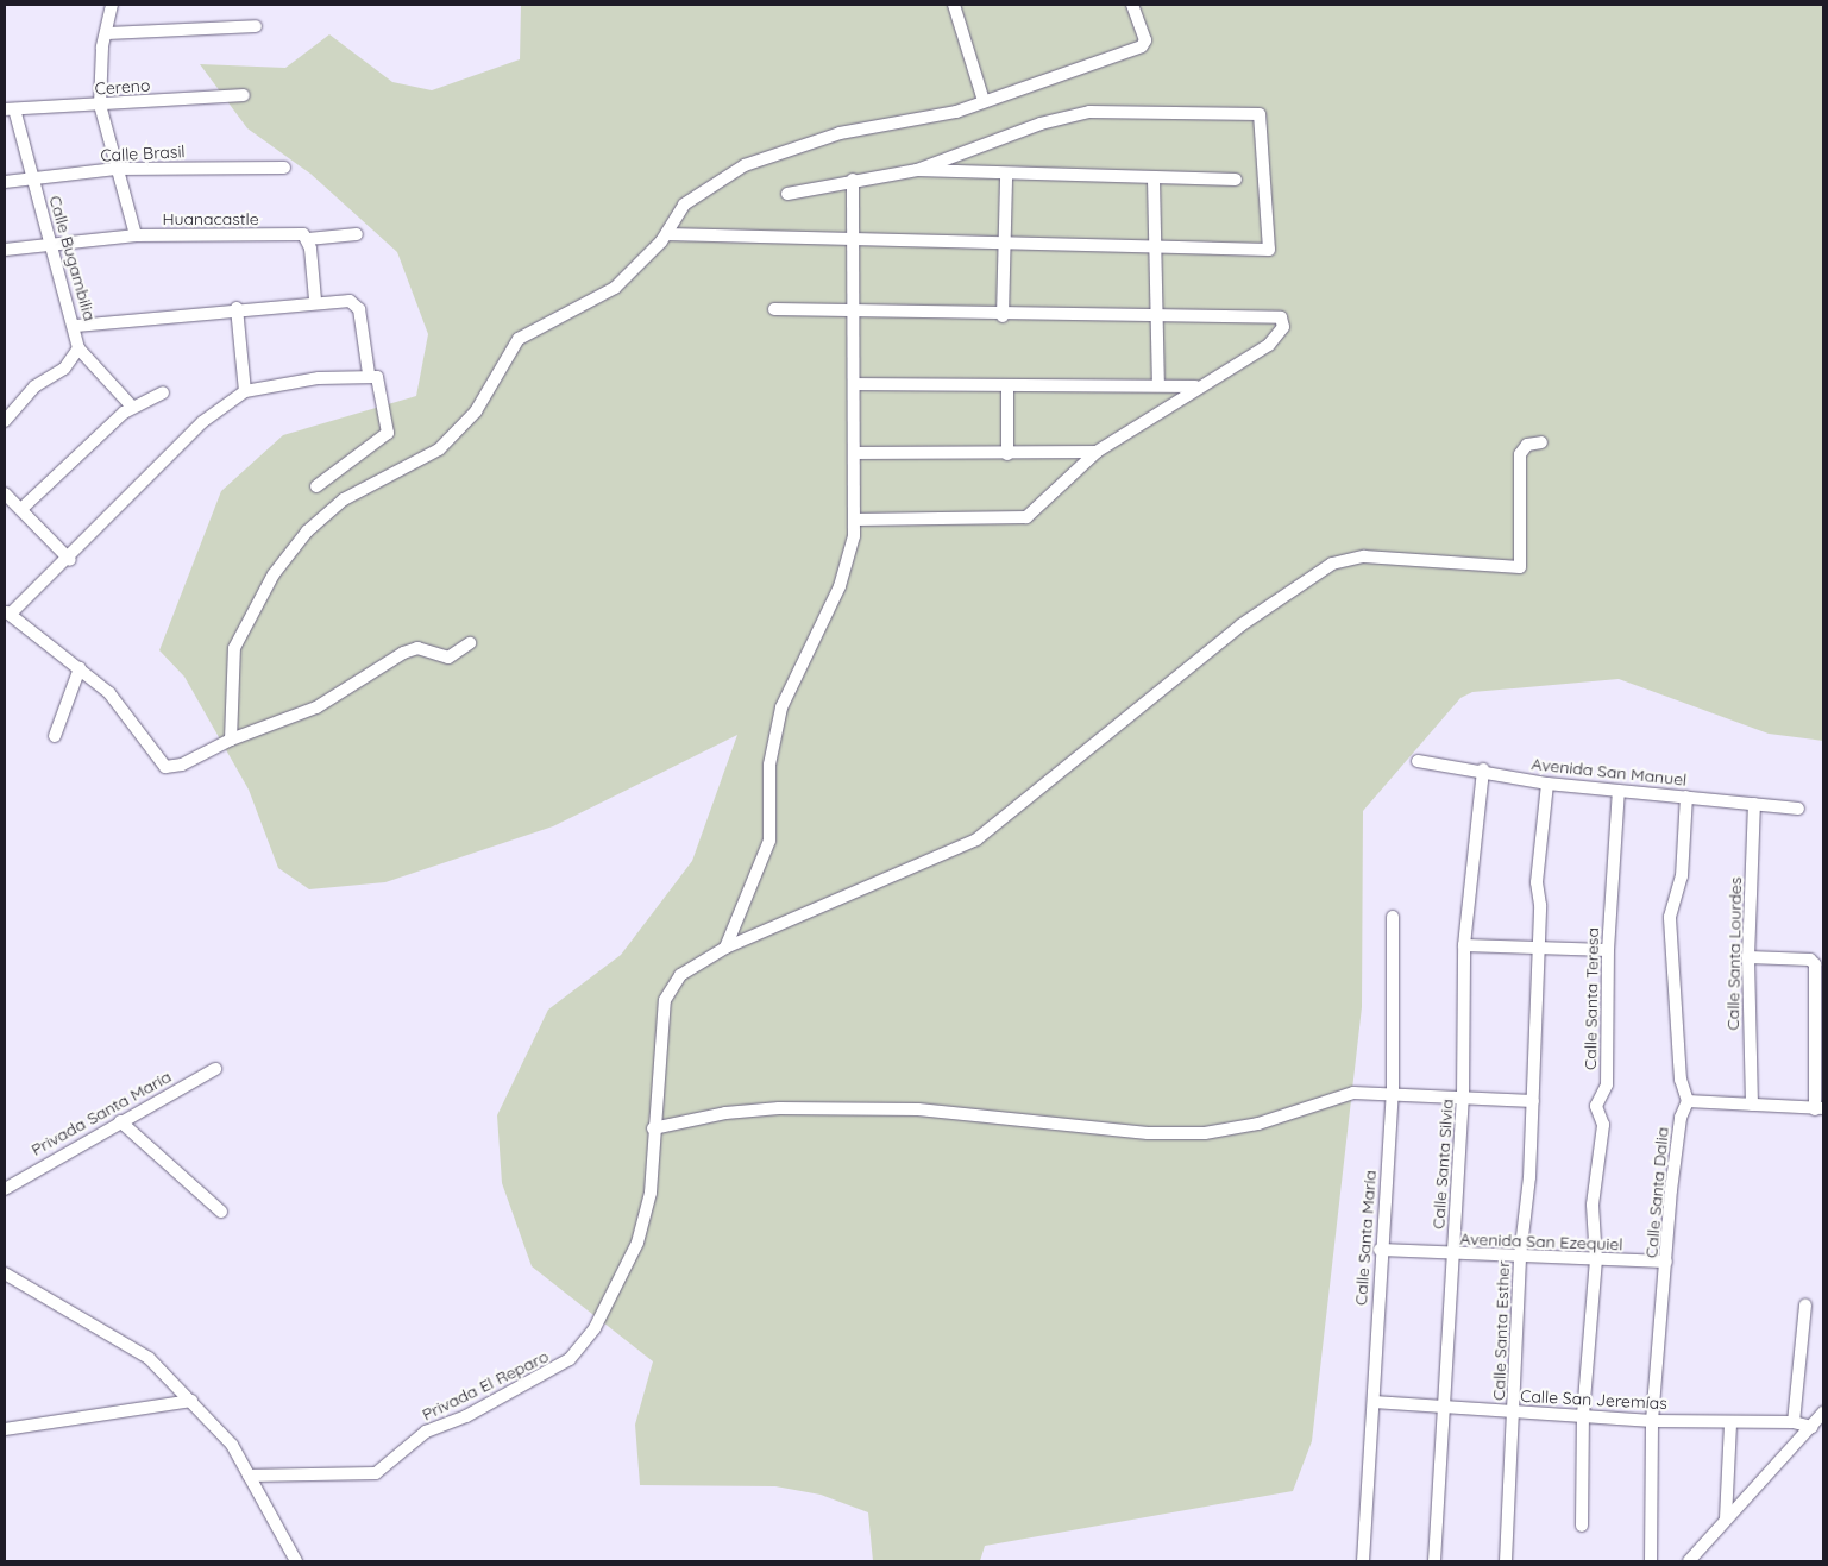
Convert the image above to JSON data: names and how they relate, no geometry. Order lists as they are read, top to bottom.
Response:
{
  "streets": {
    "street": [
      "Cereno",
      "Calle Brasil",
      "Huanacastle",
      "Calle Bugambilia",
      "Avenida San Manuel",
      "Calle Santa Lourdes",
      "Calle Santa Teresa",
      "Privada Santa María",
      "Calle Santa Silvia",
      "Calle Santa Dalia",
      "Calle Santa María",
      "Avenida San Ezequiel",
      "Calle Santa Esther",
      "Privada El Reparo",
      "Calle San Jeremías"
    ]
  },
  "crossings": [
    ["Cereno", "Calle Bugambilia"],
    ["Calle Brasil", "Calle Bugambilia"],
    ["Huanacastle", "Calle Bugambilia"],
    ["Avenida San Manuel", "Calle Santa Lourdes"],
    ["Avenida San Manuel", "Calle Santa Teresa"],
    ["Avenida San Manuel", "Calle Santa Silvia"],
    ["Avenida San Manuel", "Calle Santa Esther"],
    ["Calle Santa Teresa", "Avenida San Ezequiel"],
    ["Calle Santa Teresa", "Calle San Jeremías"],
    ["Calle Santa Silvia", "Avenida San Ezequiel"],
    ["Calle Santa Silvia", "Calle San Jeremías"],
    ["Calle Santa Dalia", "Avenida San Ezequiel"],
    ["Calle Santa Dalia", "Calle San Jeremías"],
    ["Calle Santa María", "Avenida San Ezequiel"],
    ["Calle Santa María", "Calle San Jeremías"],
    ["Avenida San Ezequiel", "Calle Santa Esther"],
    ["Calle Santa Esther", "Calle San Jeremías"]
  ]
}
